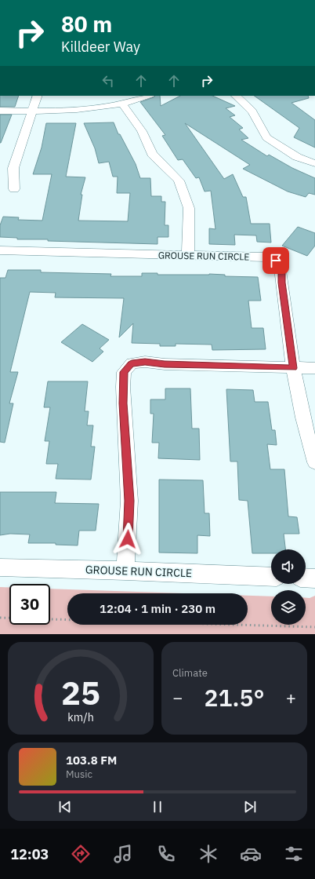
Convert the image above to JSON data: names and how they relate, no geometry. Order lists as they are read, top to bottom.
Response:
{
  "streets": {
    "street": ["GROUSE RUN CIRCLE"]
  },
  "page": {
    "turn": ["80 m", "Killdeer Way"],
    "limit": "30",
    "trip": "12:04 · 1 min · 230 m",
    "tile": "Climate",
    "heat": ["−", "21.5°", "+"],
    "song": ["103.8 FM", "Music"],
    "tabs": "12:03",
    "gauge": ["25", "km/h"]
  }
}
